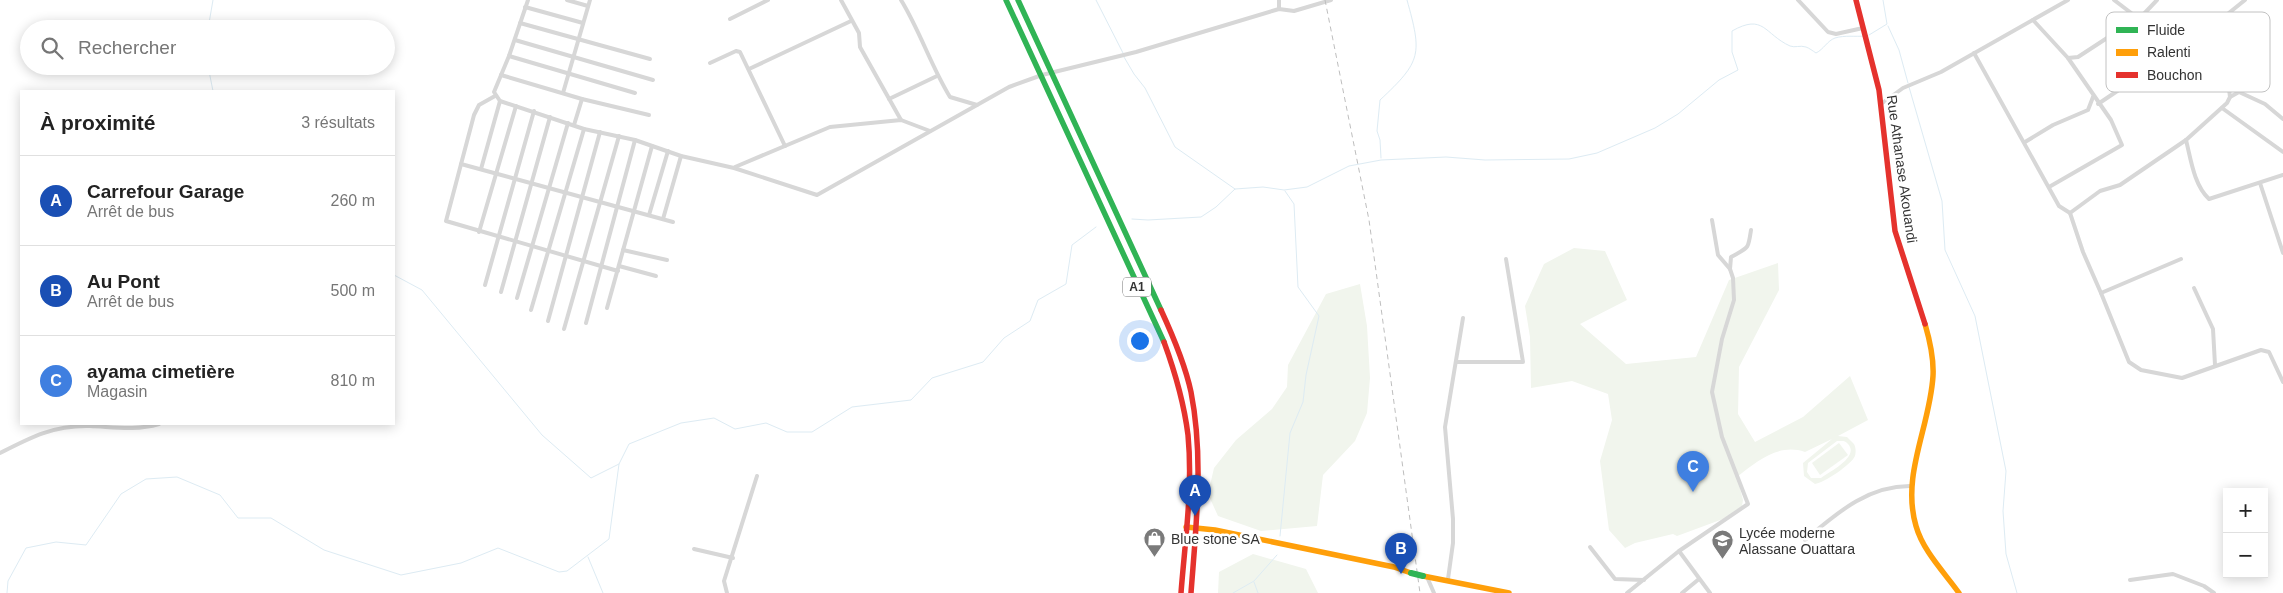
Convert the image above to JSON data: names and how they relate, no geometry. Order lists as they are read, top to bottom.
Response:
{
  "streets": {
    "main road": ["Rue Athanase Akouandi", "A1"]
  },
  "places": {
    "shop": ["Blue stone SA"],
    "school or university": ["Lycée moderne Alassane Ouattara"]
  },
  "legend": ["Fluide", "Ralenti", "Bouchon"],
  "page": {
    "search": "Rechercher",
    "heading": ["À proximité", "3 résultats"],
    "list": [
      {
        "mark": "A",
        "name": "Carrefour Garage",
        "note": "Arrêt de bus",
        "value": "260 m"
      },
      {
        "mark": "B",
        "name": "Au Pont",
        "note": "Arrêt de bus",
        "value": "500 m"
      },
      {
        "mark": "C",
        "name": "ayama cimetière",
        "note": "Magasin",
        "value": "810 m"
      }
    ],
    "pins": ["C", "A", "B"],
    "map_buttons": ["+", "−"]
  }
}
